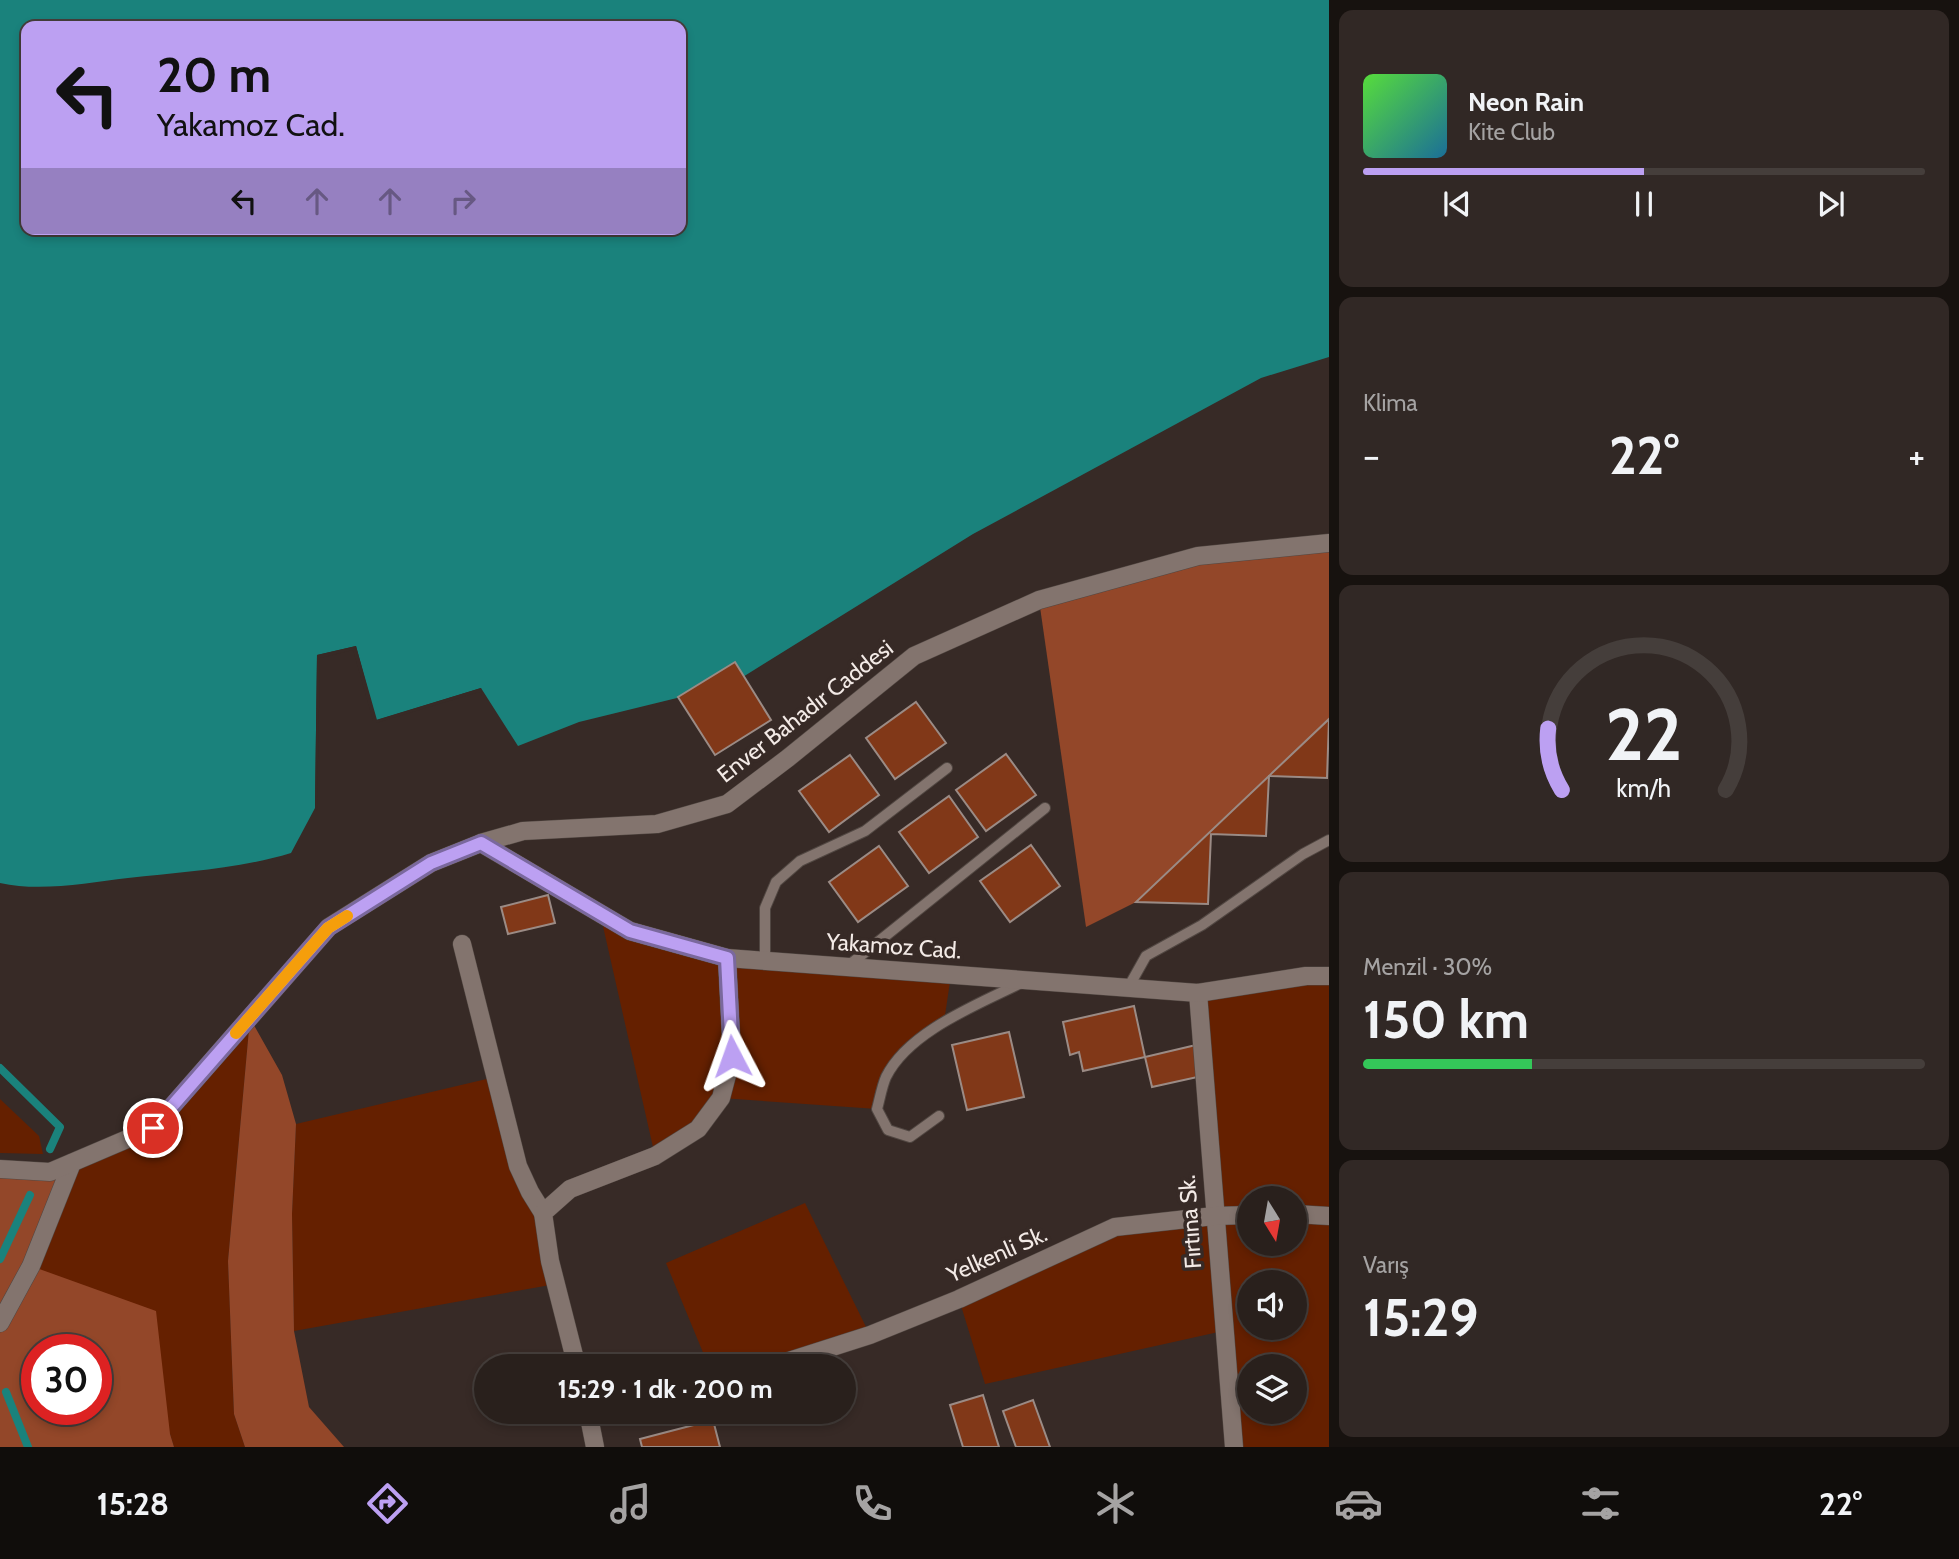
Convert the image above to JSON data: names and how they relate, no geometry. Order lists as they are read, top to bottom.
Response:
{
  "streets": {
    "street": [
      "Enver Bahadır Caddesi",
      "Yakamoz Cad.",
      "Fırtına Sk.",
      "Yelkenli Sk."
    ]
  },
  "crossings": [
    ["Enver Bahadır Caddesi", "Yakamoz Cad."],
    ["Yakamoz Cad.", "Fırtına Sk."],
    ["Fırtına Sk.", "Yelkenli Sk."]
  ],
  "north": "bottom",
  "page": {
    "turn": ["20 m", "Yakamoz Cad."],
    "song": ["Neon Rain", "Kite Club"],
    "tile": [
      "Klima",
      ["Menzil · 30%", "150 km"],
      ["Varış", "15:29"]
    ],
    "heat": ["−", "22°", "+"],
    "limit": "30",
    "trip": "15:29 · 1 dk · 200 m",
    "tabs": ["15:28", "22°"],
    "gauge": ["22", "km/h"]
  }
}
